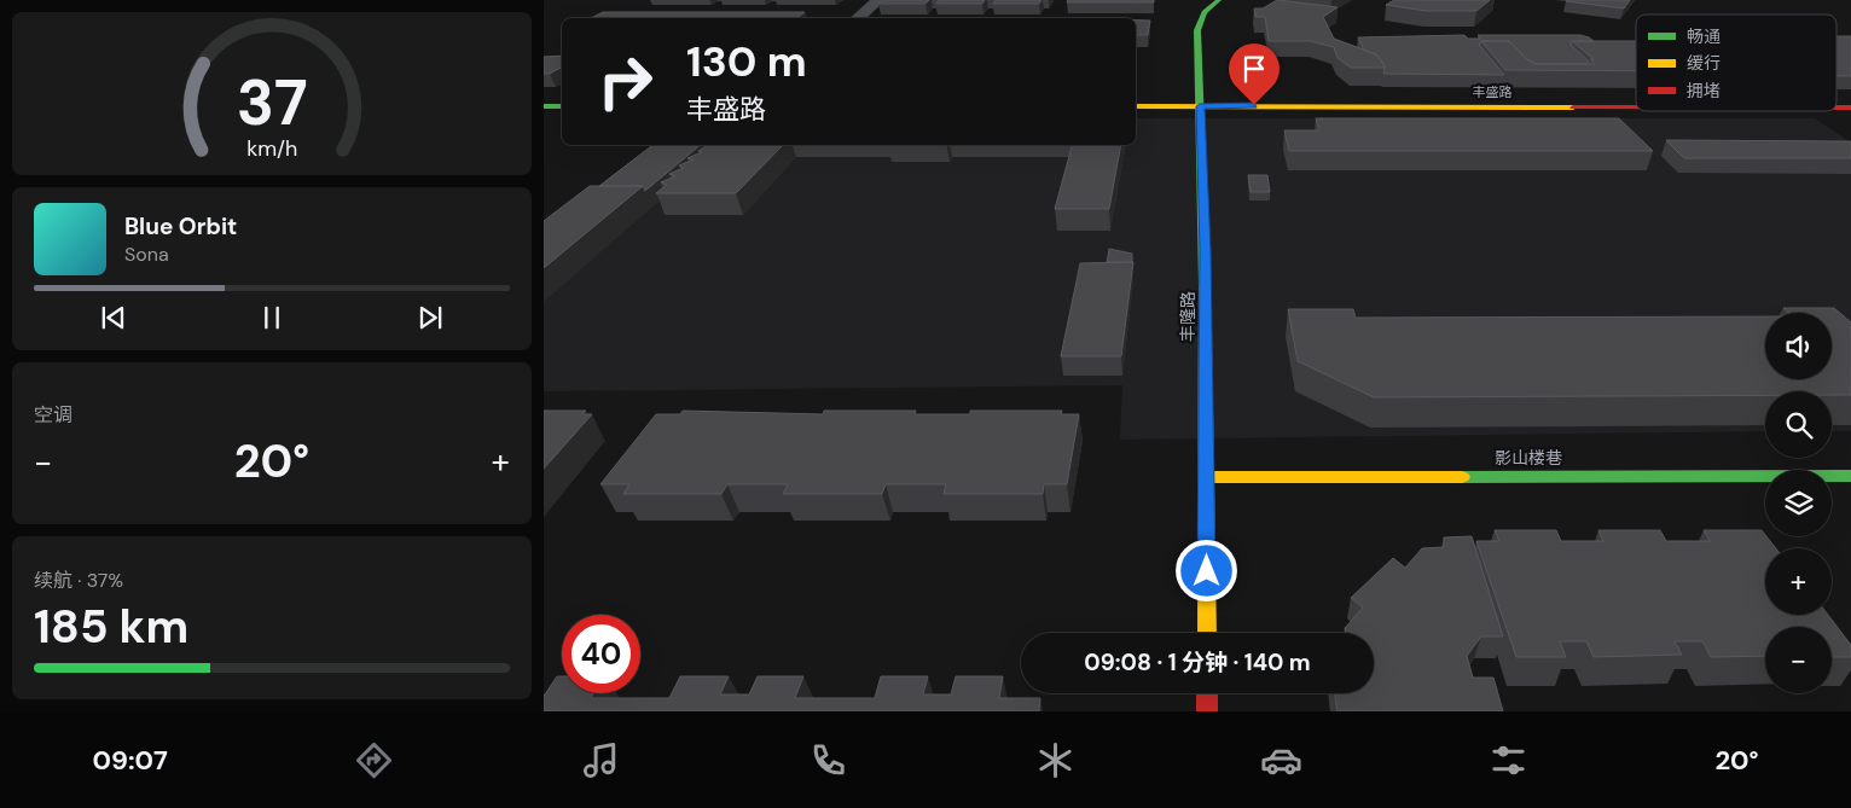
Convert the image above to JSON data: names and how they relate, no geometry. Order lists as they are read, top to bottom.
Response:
{
  "streets": {
    "street": ["丰盛路", "丰隆路", "影山楼巷"]
  },
  "crossings": [
    ["丰盛路", "丰隆路"],
    ["丰隆路", "影山楼巷"]
  ],
  "legend": ["畅通", "缓行", "拥堵"],
  "page": {
    "turn": ["130 m", "丰盛路"],
    "song": ["Blue Orbit", "Sona"],
    "map_buttons": ["+", "−"],
    "tile": [
      "空调",
      ["续航 · 37%", "185 km"]
    ],
    "heat": ["−", "20°", "+"],
    "limit": "40",
    "trip": "09:08 · 1 分钟 · 140 m",
    "tabs": ["09:07", "20°"],
    "gauge": ["37", "km/h"]
  }
}
